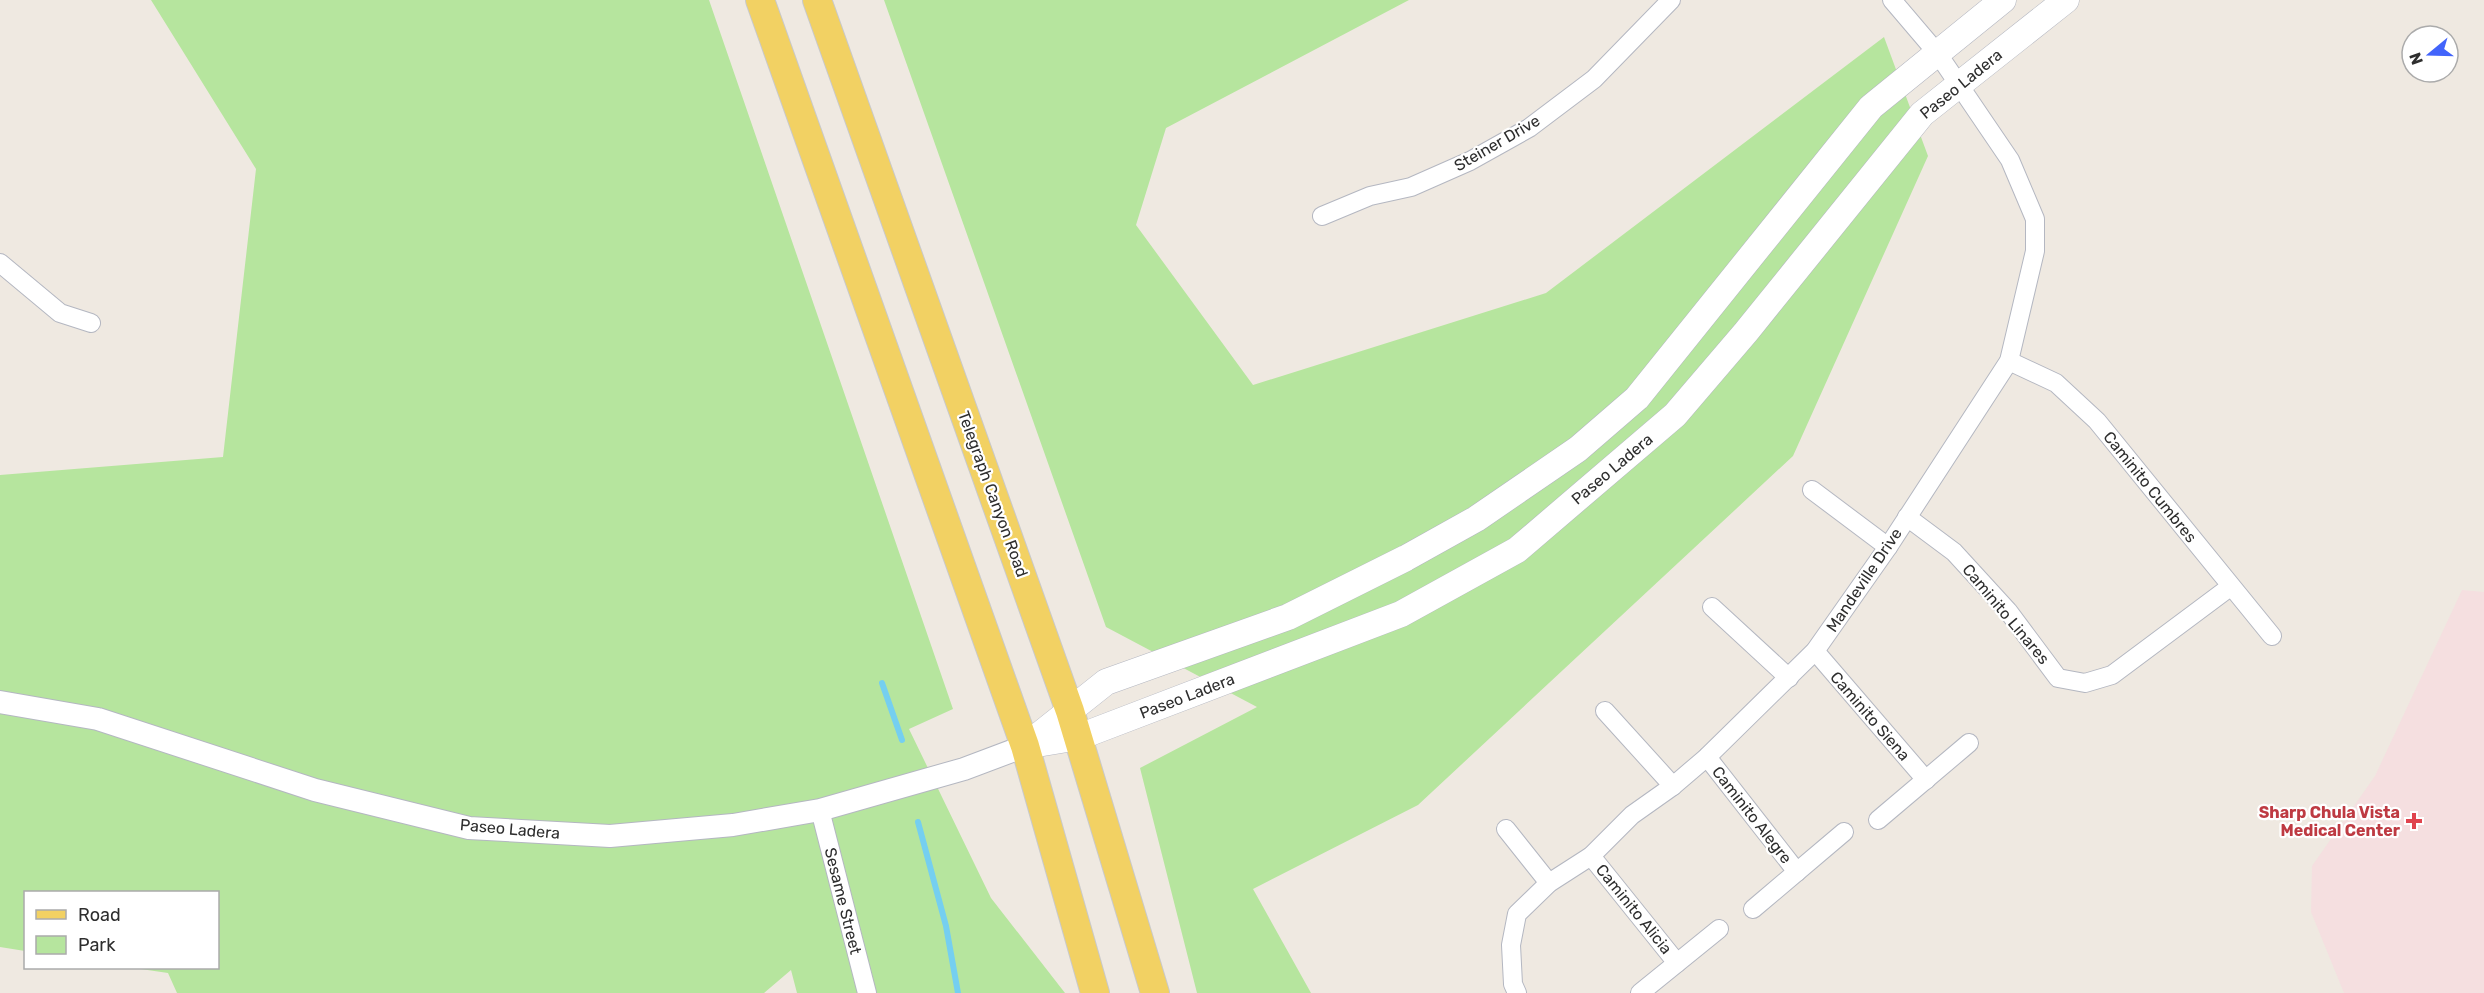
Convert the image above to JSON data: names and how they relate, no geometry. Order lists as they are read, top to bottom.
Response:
{
  "streets": {
    "main road": ["Paseo Ladera", "Telegraph Canyon Road"],
    "street": [
      "Steiner Drive",
      "Caminito Cumbres",
      "Mandeville Drive",
      "Caminito Linares",
      "Caminito Siena",
      "Caminito Alegre",
      "Sesame Street",
      "Caminito Alicia"
    ]
  },
  "crossings": [
    ["Paseo Ladera", "Telegraph Canyon Road"],
    ["Paseo Ladera", "Mandeville Drive"],
    ["Paseo Ladera", "Sesame Street"],
    ["Caminito Cumbres", "Mandeville Drive"],
    ["Caminito Cumbres", "Caminito Linares"],
    ["Mandeville Drive", "Caminito Linares"],
    ["Mandeville Drive", "Caminito Siena"],
    ["Mandeville Drive", "Caminito Alegre"],
    ["Mandeville Drive", "Caminito Alicia"]
  ],
  "places": {
    "health": ["Sharp Chula Vista Medical Center"]
  },
  "legend": ["Road", "Park"],
  "north": "left"
}
